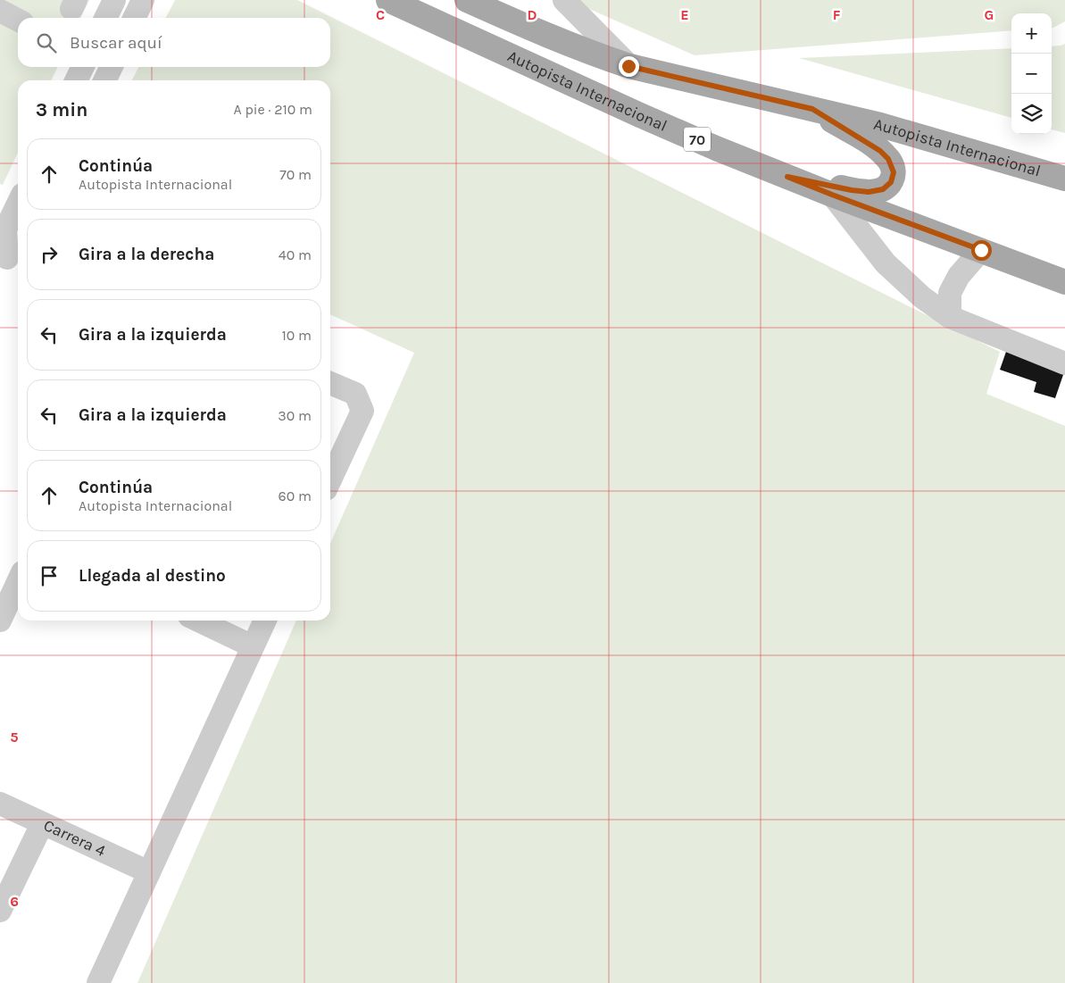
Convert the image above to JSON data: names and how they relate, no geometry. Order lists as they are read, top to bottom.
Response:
{
  "streets": {
    "main road": ["Autopista Internacional", "70"],
    "street": ["Carrera 4"]
  },
  "page": {
    "map_buttons": ["+", "−"],
    "search": "Buscar aquí",
    "heading": ["3 min", "A pie · 210 m"],
    "list": [
      ["Continúa", "Autopista Internacional", "70 m"],
      ["Gira a la derecha", "40 m"],
      ["Gira a la izquierda", "10 m"],
      ["Gira a la izquierda", "30 m"],
      ["Continúa", "Autopista Internacional", "60 m"],
      "Llegada al destino"
    ]
  },
  "grid": {
    "columns": [
      "C",
      "D",
      "E",
      "F",
      "G"
    ],
    "rows": ["5", "6"]
  }
}
